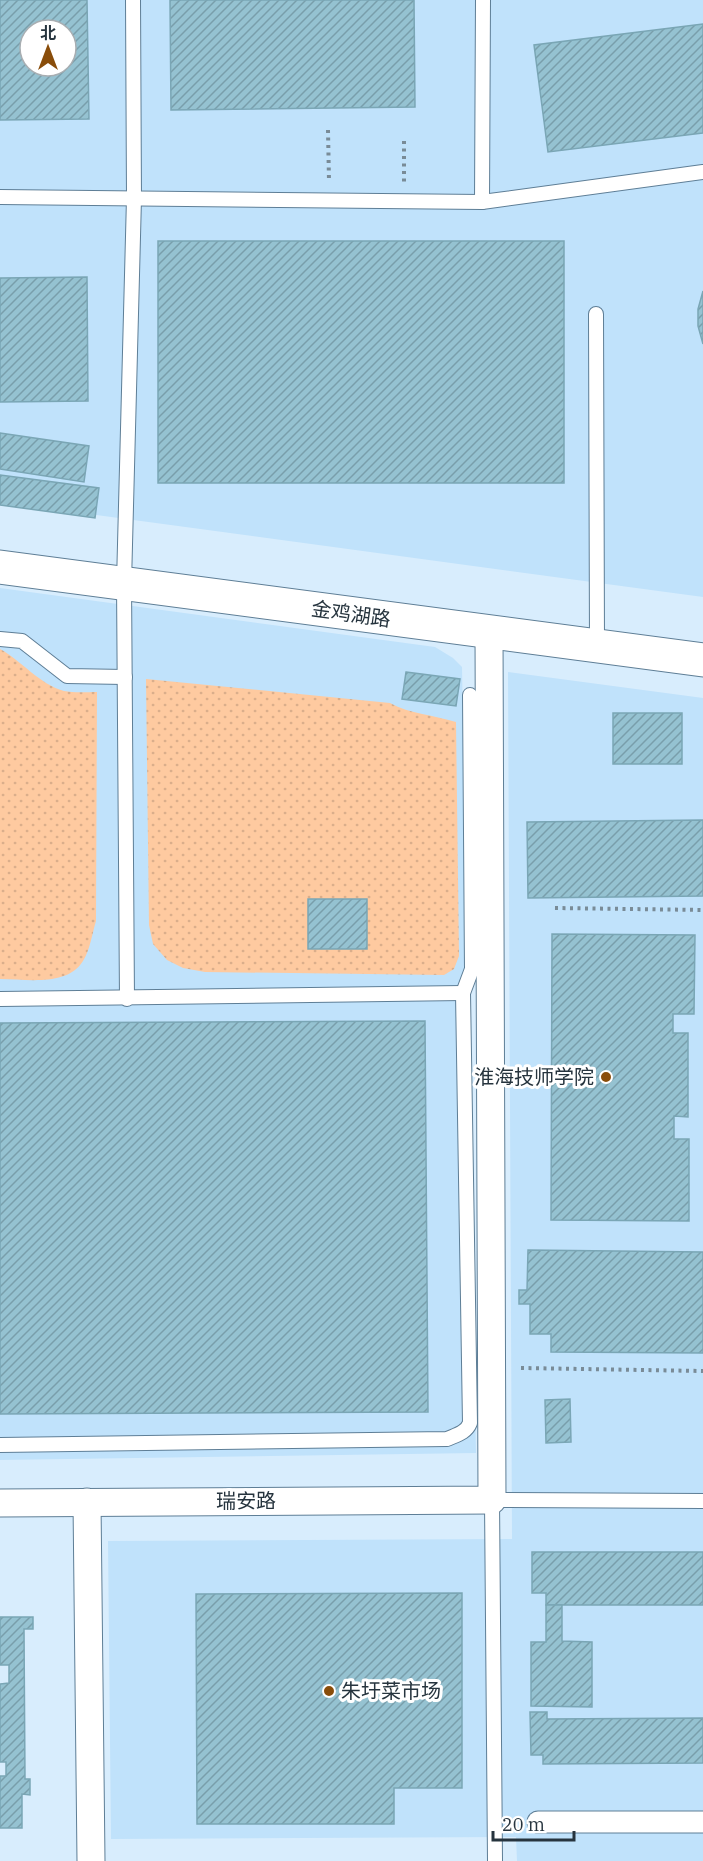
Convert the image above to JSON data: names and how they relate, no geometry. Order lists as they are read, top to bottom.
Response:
{
  "streets": {
    "street": ["金鸡湖路", "瑞安路"]
  },
  "places": ["淮海技师学院", "朱圩菜市场"],
  "scale_bar": "20 m",
  "north": "top"
}
